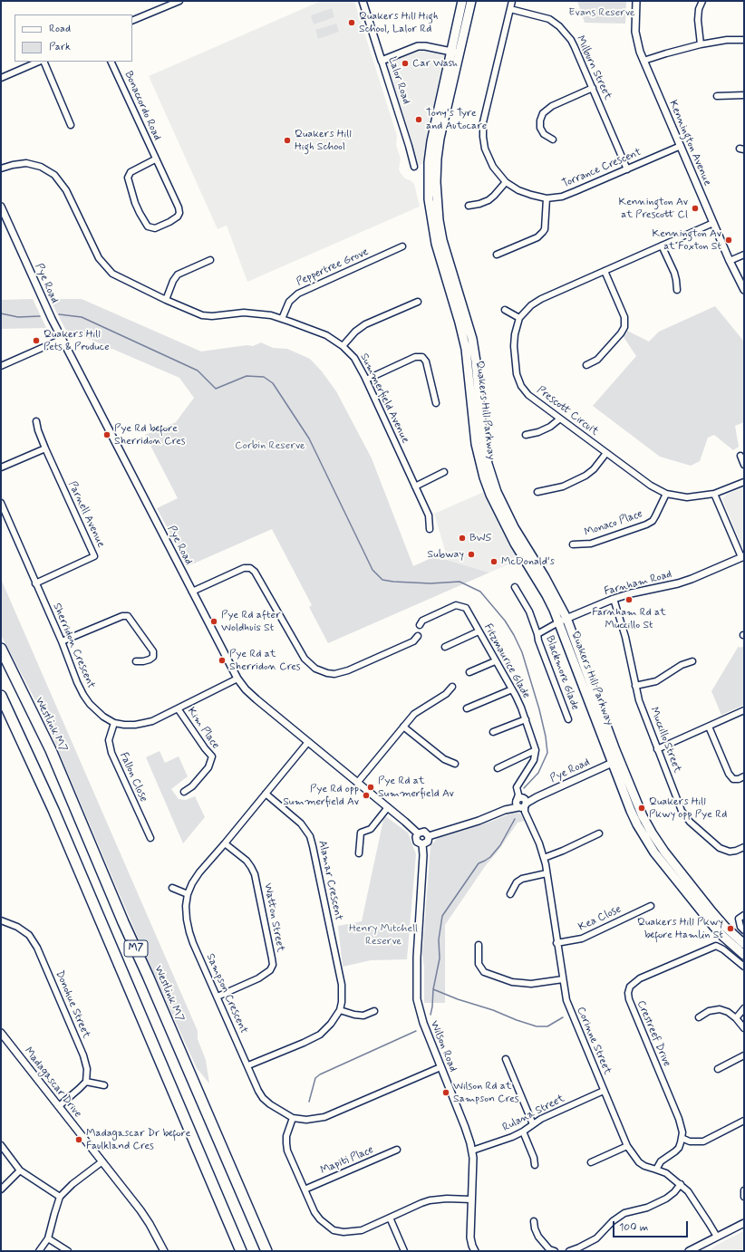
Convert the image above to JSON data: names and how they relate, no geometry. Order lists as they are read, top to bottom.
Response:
{
  "streets": {
    "highway": ["Westlink M7", "M7"],
    "main road": ["Quakers Hill Parkway"],
    "street": [
      "Milburn Street",
      "Lalor Road",
      "Bonaccordo Road",
      "Kennington Avenue",
      "Torrance Crescent",
      "Peppertree Grove",
      "Pye Road",
      "Summerfield Avenue",
      "Prescott Circuit",
      "Parnell Avenue",
      "Monaco Place",
      "Farnham Road",
      "Sherridon Crescent",
      "Fitzmaurice Glade",
      "Blackmore Glade",
      "Kim Place",
      "Muccillo Street",
      "Fallon Close",
      "Alamar Crescent",
      "Watton Street",
      "Kea Close",
      "Sampson Crescent",
      "Donohue Street",
      "Crestreef Drive",
      "Corinne Street",
      "Wilson Road",
      "Madagascar Drive",
      "Rulana Street",
      "Mapiti Place"
    ]
  },
  "crossings": [
    ["Milburn Street", "Torrance Crescent"],
    ["Kennington Avenue", "Torrance Crescent"],
    ["Peppertree Grove", "Summerfield Avenue"],
    ["Pye Road", "Quakers Hill Parkway"],
    ["Pye Road", "Sherridon Crescent"],
    ["Pye Road", "Sampson Crescent"],
    ["Pye Road", "Corinne Street"],
    ["Pye Road", "Wilson Road"],
    ["Quakers Hill Parkway", "Farnham Road"],
    ["Prescott Circuit", "Monaco Place"],
    ["Parnell Avenue", "Sherridon Crescent"],
    ["Farnham Road", "Blackmore Glade"],
    ["Farnham Road", "Muccillo Street"],
    ["Sherridon Crescent", "Kim Place"],
    ["Sherridon Crescent", "Fallon Close"],
    ["Alamar Crescent", "Sampson Crescent"],
    ["Watton Street", "Sampson Crescent"],
    ["Kea Close", "Corinne Street"],
    ["Sampson Crescent", "Wilson Road"],
    ["Corinne Street", "Rulana Street"],
    ["Wilson Road", "Rulana Street"]
  ],
  "parks": ["Evans Reserve", "Corbin Reserve", "Henry Mitchell Reserve"],
  "places": [
    "Quakers Hill High School, Lalor Rd",
    "Car Wash",
    "Tony's Tyre and Autocare",
    "Quakers Hill High School",
    "Kennington Av at Prescott Cl",
    "Kennington Av at Foxton St",
    "Quakers Hill Pets & Produce",
    "Pye Rd before Sherridon Cres",
    "BWS",
    "Subway",
    "McDonald's",
    "Farnham Rd at Muccillo St",
    "Pye Rd after Woldhuis St",
    "Pye Rd at Sherridon Cres",
    "Pye Rd at Summerfield Av",
    "Pye Rd opp Summerfield Av",
    "Quakers Hill Pkwy opp Pye Rd",
    "Quakers Hill Pkwy before Hamlin St",
    "Wilson Rd at Sampson Cres",
    "Madagascar Dr before Faulkland Cres"
  ],
  "legend": ["Road", "Park"],
  "scale_bar": "100 m"
}
